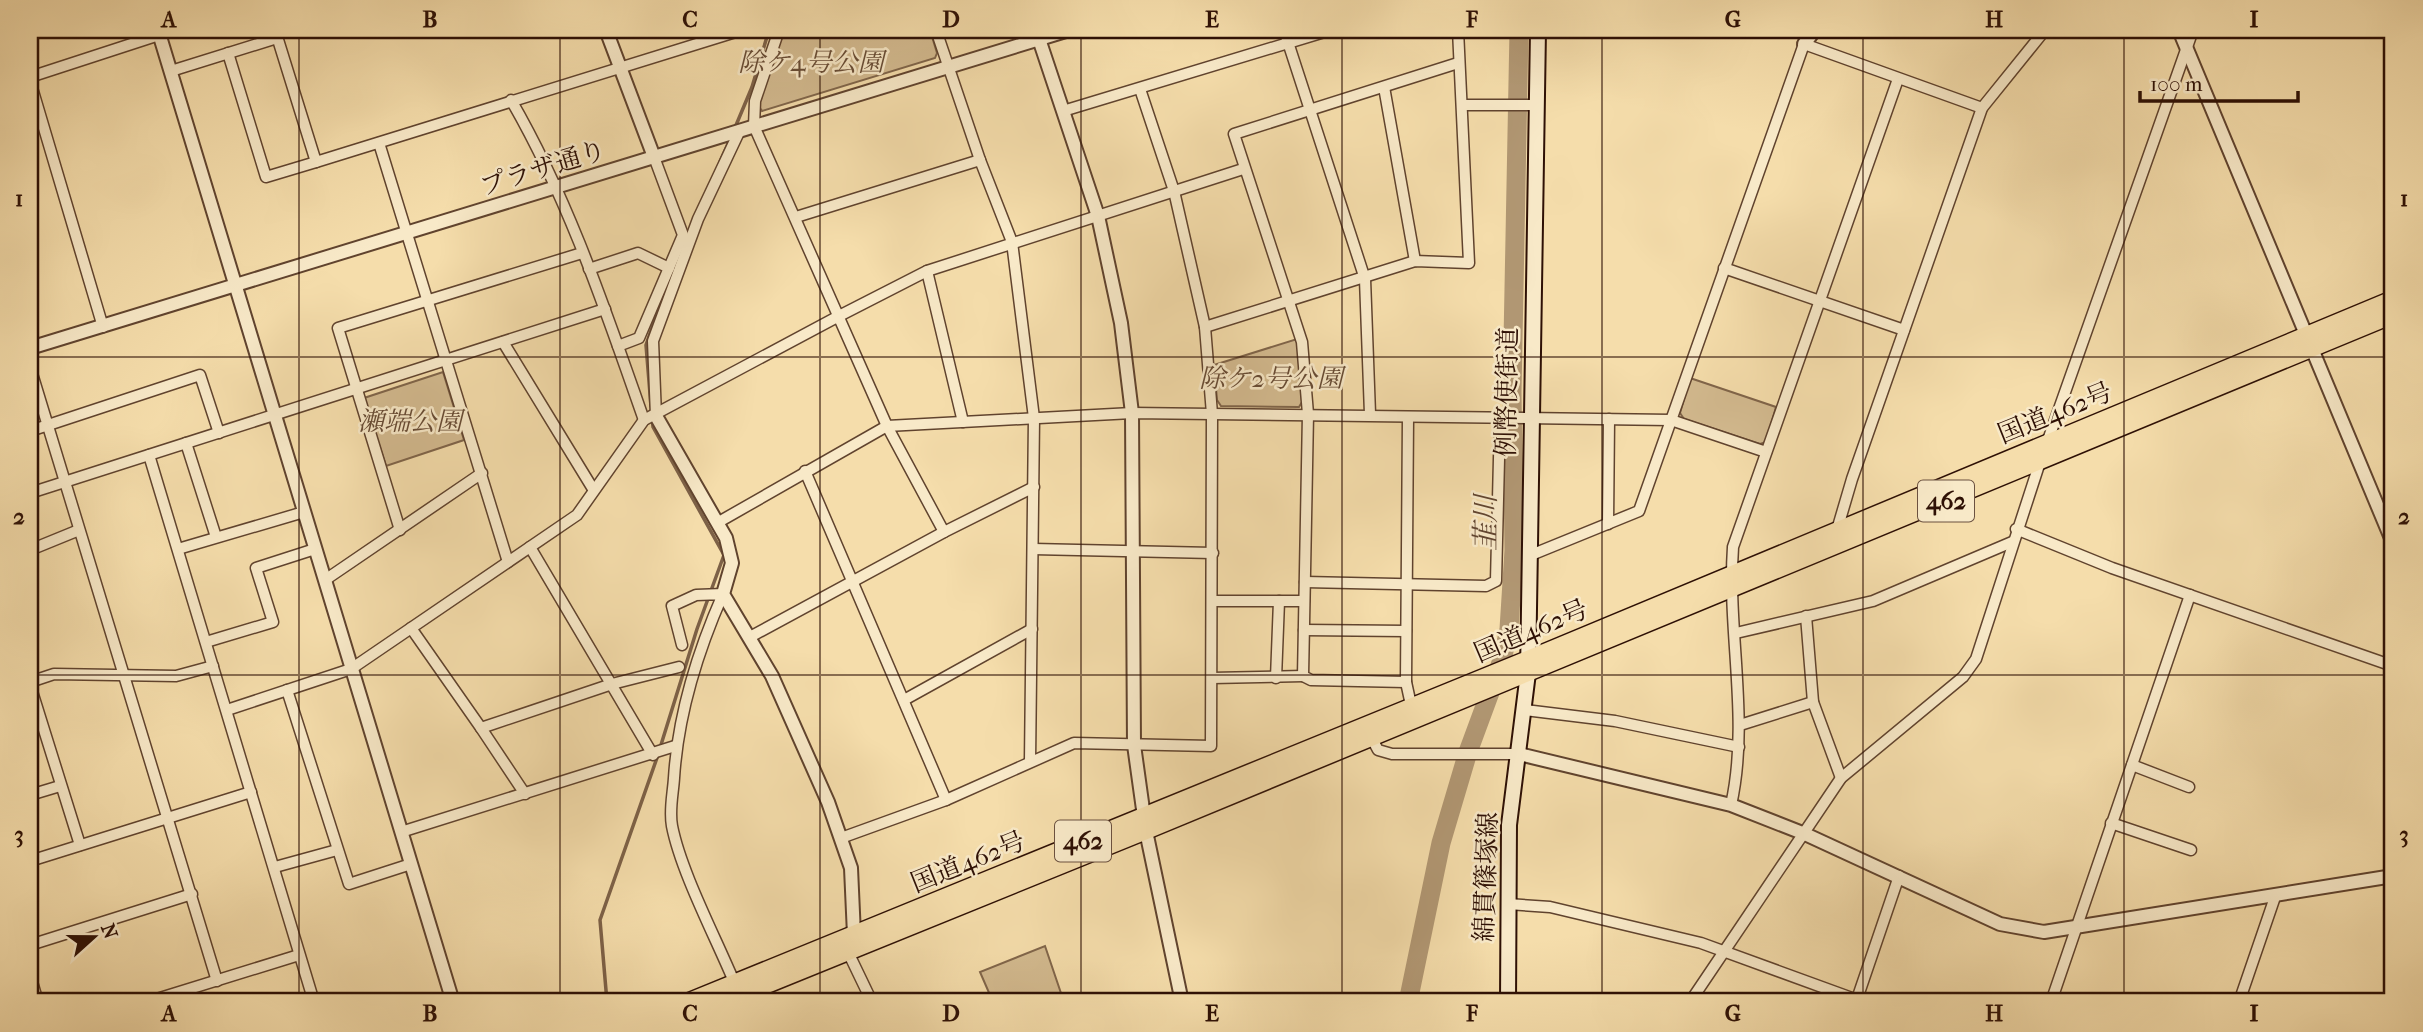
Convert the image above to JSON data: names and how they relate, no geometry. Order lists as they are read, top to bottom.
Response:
{
  "streets": {
    "highway": ["国道462号", "462"],
    "main road": ["例幣使街道", "綿貫篠塚線"],
    "street": ["プラザ通り"]
  },
  "crossings": [
    ["例幣使街道", "国道462号"],
    ["例幣使街道", "綿貫篠塚線"]
  ],
  "water": ["韮川"],
  "parks": ["除ケ4号公園", "除ケ2号公園", "瀬端公園"],
  "scale_bar": "100 m",
  "north": "right",
  "grid": {
    "columns": [
      "A",
      "B",
      "C",
      "D",
      "E",
      "F",
      "G",
      "H",
      "I"
    ],
    "rows": ["1", "2", "3"]
  }
}
